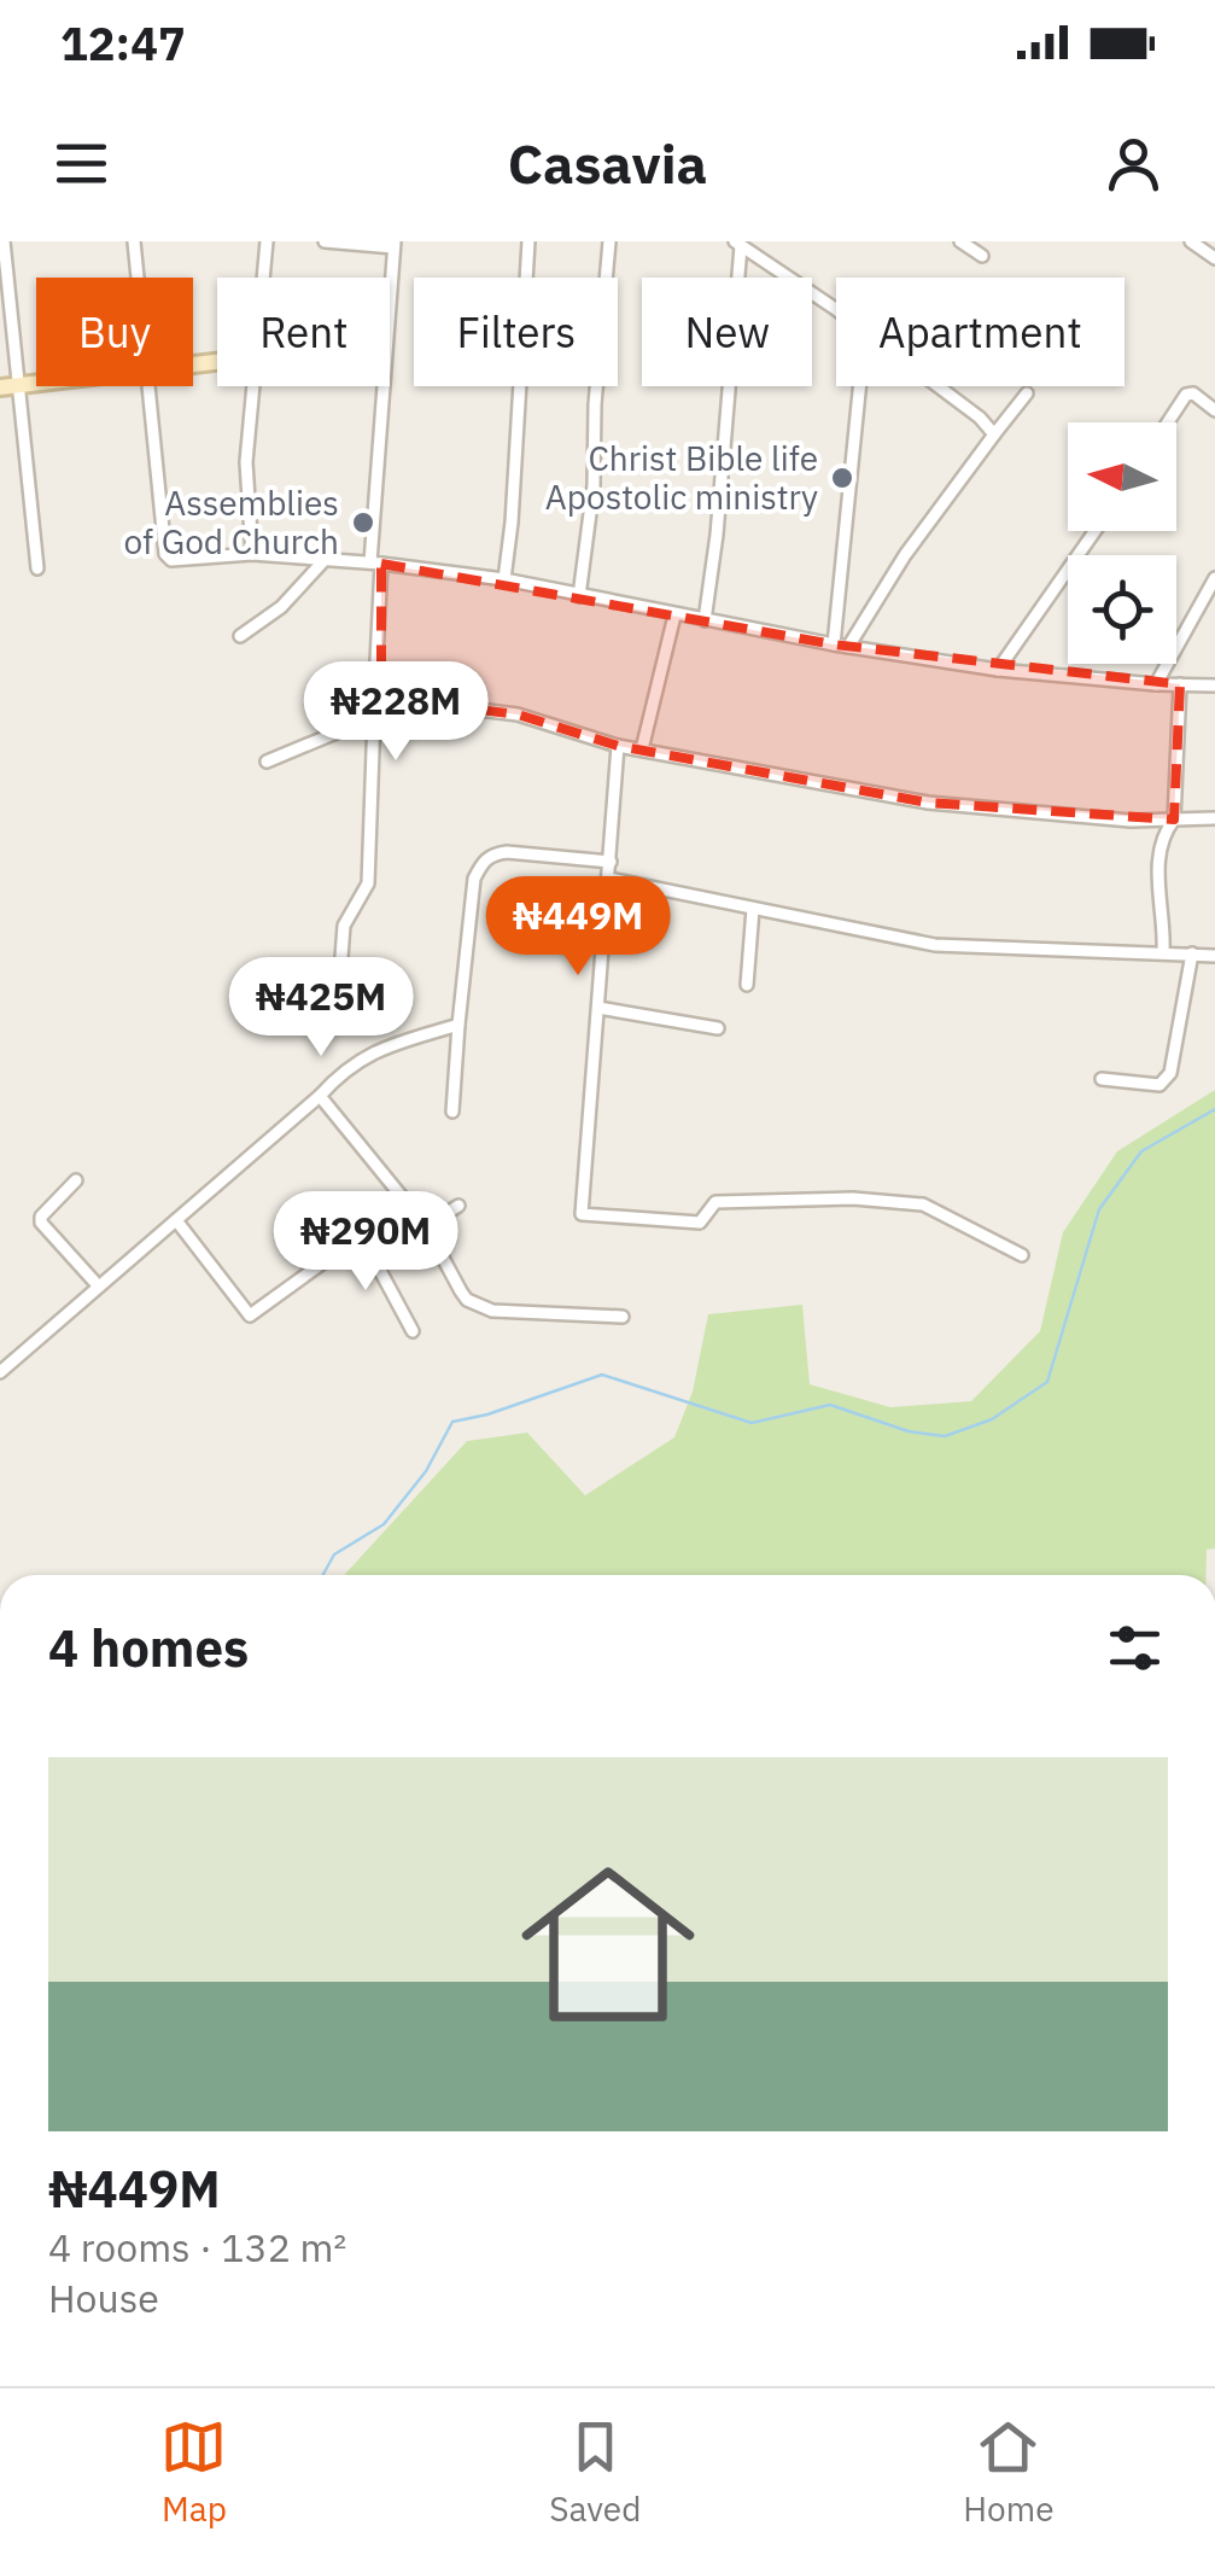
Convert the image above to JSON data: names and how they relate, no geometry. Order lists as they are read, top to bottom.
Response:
{
  "places": ["Christ Bible life Apostolic ministry", "Assemblies of God Church"],
  "north": "left",
  "page": {
    "status": "12:47",
    "header": "Casavia",
    "chip": [
      "Buy",
      "Rent",
      "Filters",
      "New",
      "Apartment"
    ],
    "price": [
      "₦228M",
      "₦449M",
      "₦425M",
      "₦290M"
    ],
    "heading": "4 homes",
    "list": [
      {
        "name": "₦449M",
        "note": "4 rooms · 132 m² · House"
      }
    ],
    "tabs": ["Map", "Saved", "Home"]
  }
}
